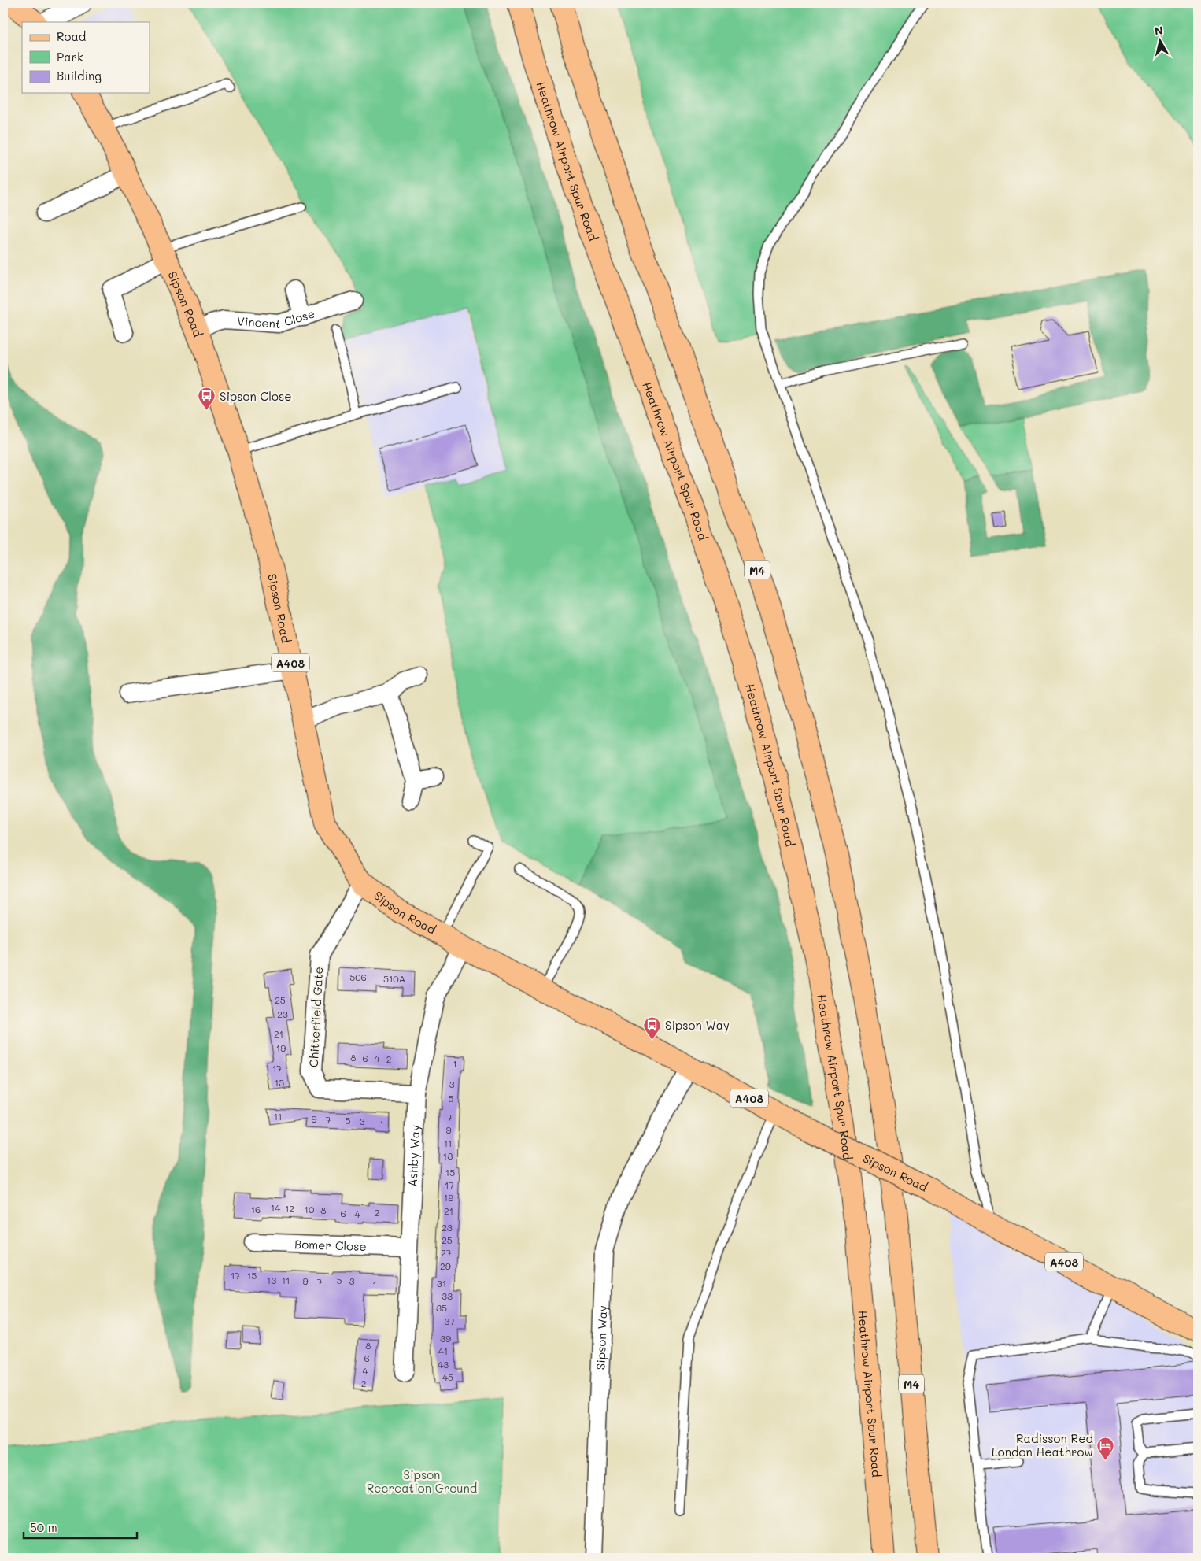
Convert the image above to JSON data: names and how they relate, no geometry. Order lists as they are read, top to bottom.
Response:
{
  "streets": {
    "main road": [
      "Heathrow Airport Spur Road",
      "Sipson Road",
      "M4",
      "A408"
    ],
    "street": [
      "Vincent Close",
      "Chitterfield Gate",
      "Ashby Way",
      "Bomer Close",
      "Sipson Way"
    ]
  },
  "crossings": [
    ["Sipson Road", "Vincent Close"],
    ["Sipson Road", "Chitterfield Gate"],
    ["Sipson Road", "Ashby Way"],
    ["Sipson Road", "Sipson Way"],
    ["Chitterfield Gate", "Ashby Way"],
    ["Ashby Way", "Bomer Close"]
  ],
  "parks": ["Sipson Recreation Ground"],
  "places": {
    "bus stop": ["Sipson Close", "Sipson Way"],
    "hotel": ["Radisson Red London Heathrow"]
  },
  "house_numbers": [
    "506",
    "510A",
    "25",
    "23",
    "21",
    "19",
    "8",
    "6",
    "4",
    "2",
    "1",
    "17",
    "15",
    "3",
    "5",
    "11",
    "7",
    "9",
    "7",
    "5",
    "3",
    "1",
    "9",
    "11",
    "13",
    "15",
    "17",
    "19",
    "14",
    "12",
    "16",
    "10",
    "8",
    "21",
    "2",
    "6",
    "4",
    "23",
    "25",
    "27",
    "29",
    "17",
    "15",
    "13",
    "11",
    "5",
    "9",
    "3",
    "7",
    "31",
    "1",
    "33",
    "35",
    "37",
    "39",
    "8",
    "41",
    "6",
    "43",
    "4",
    "45",
    "2"
  ],
  "legend": ["Road", "Park", "Building"],
  "scale_bar": "50 m",
  "north": "top"
}
